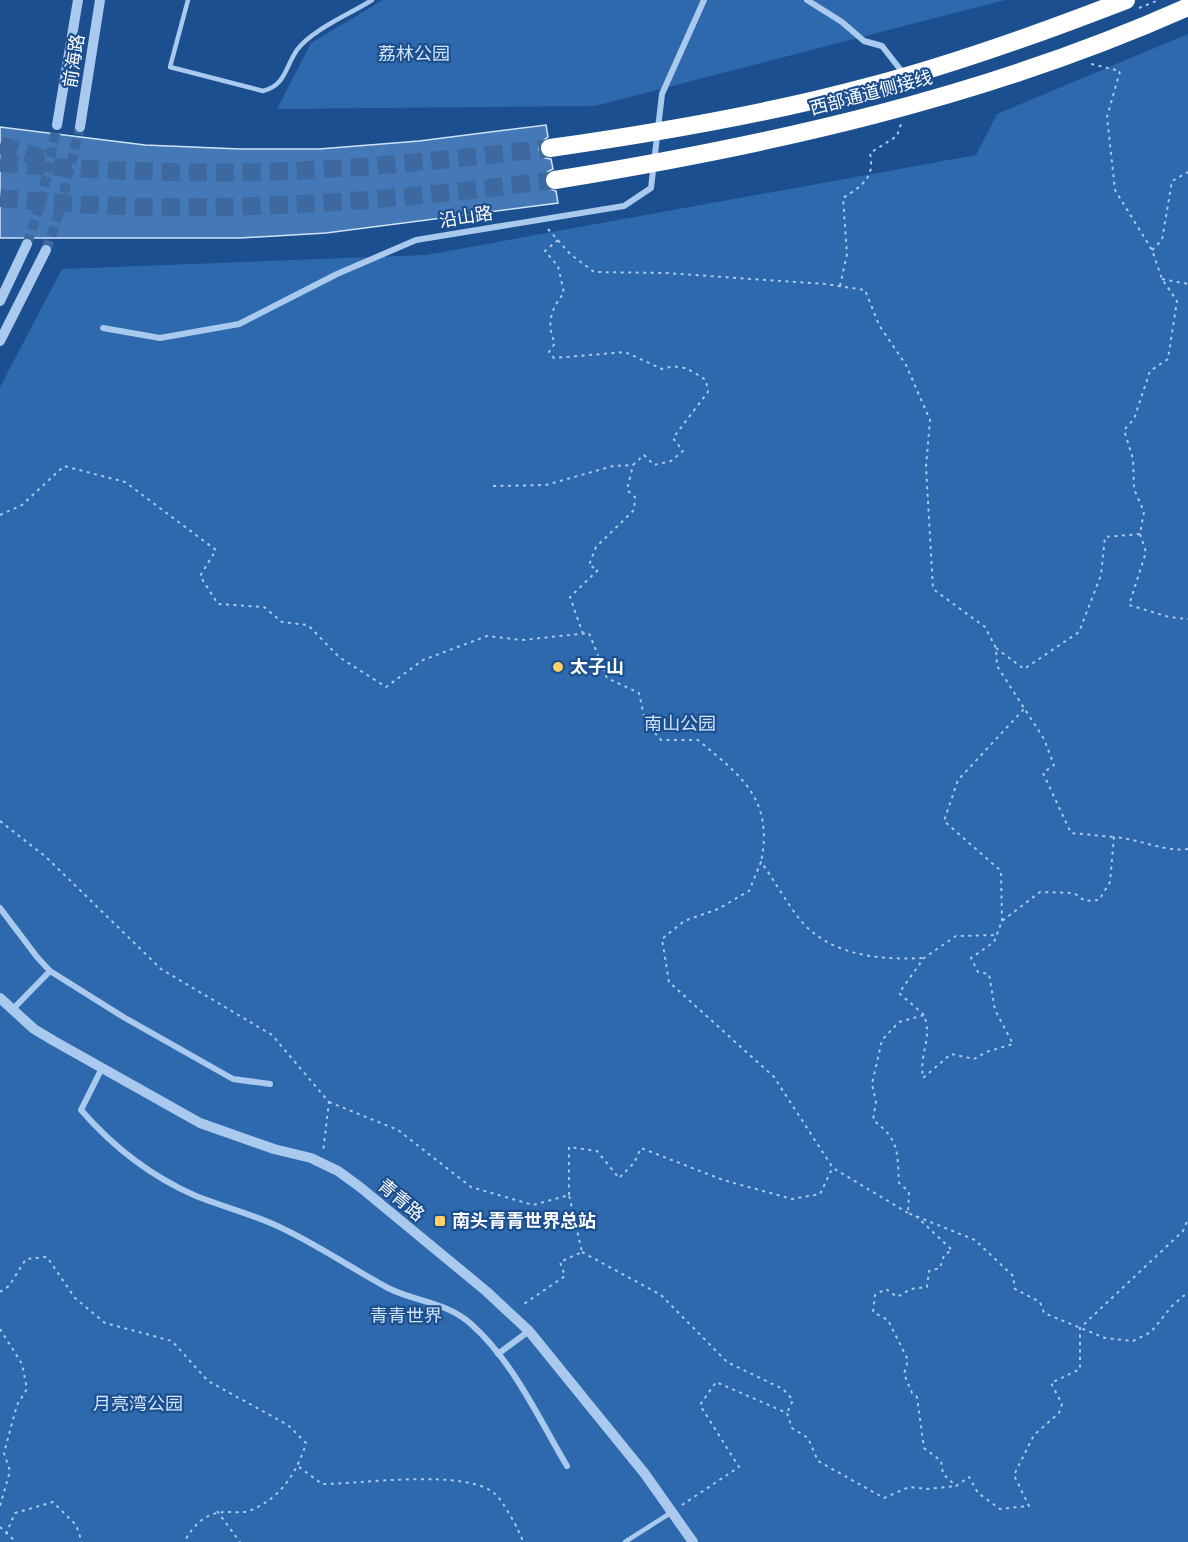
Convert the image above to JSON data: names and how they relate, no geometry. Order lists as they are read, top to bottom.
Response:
{
  "streets": {
    "highway": ["西部通道侧接线"],
    "street": ["前海路", "沿山路", "青青路"]
  },
  "parks": [
    "荔林公园",
    "南山公园",
    "青青世界",
    "月亮湾公园"
  ],
  "places": {
    "other": ["太子山"],
    "transit": ["南头青青世界总站"]
  }
}
